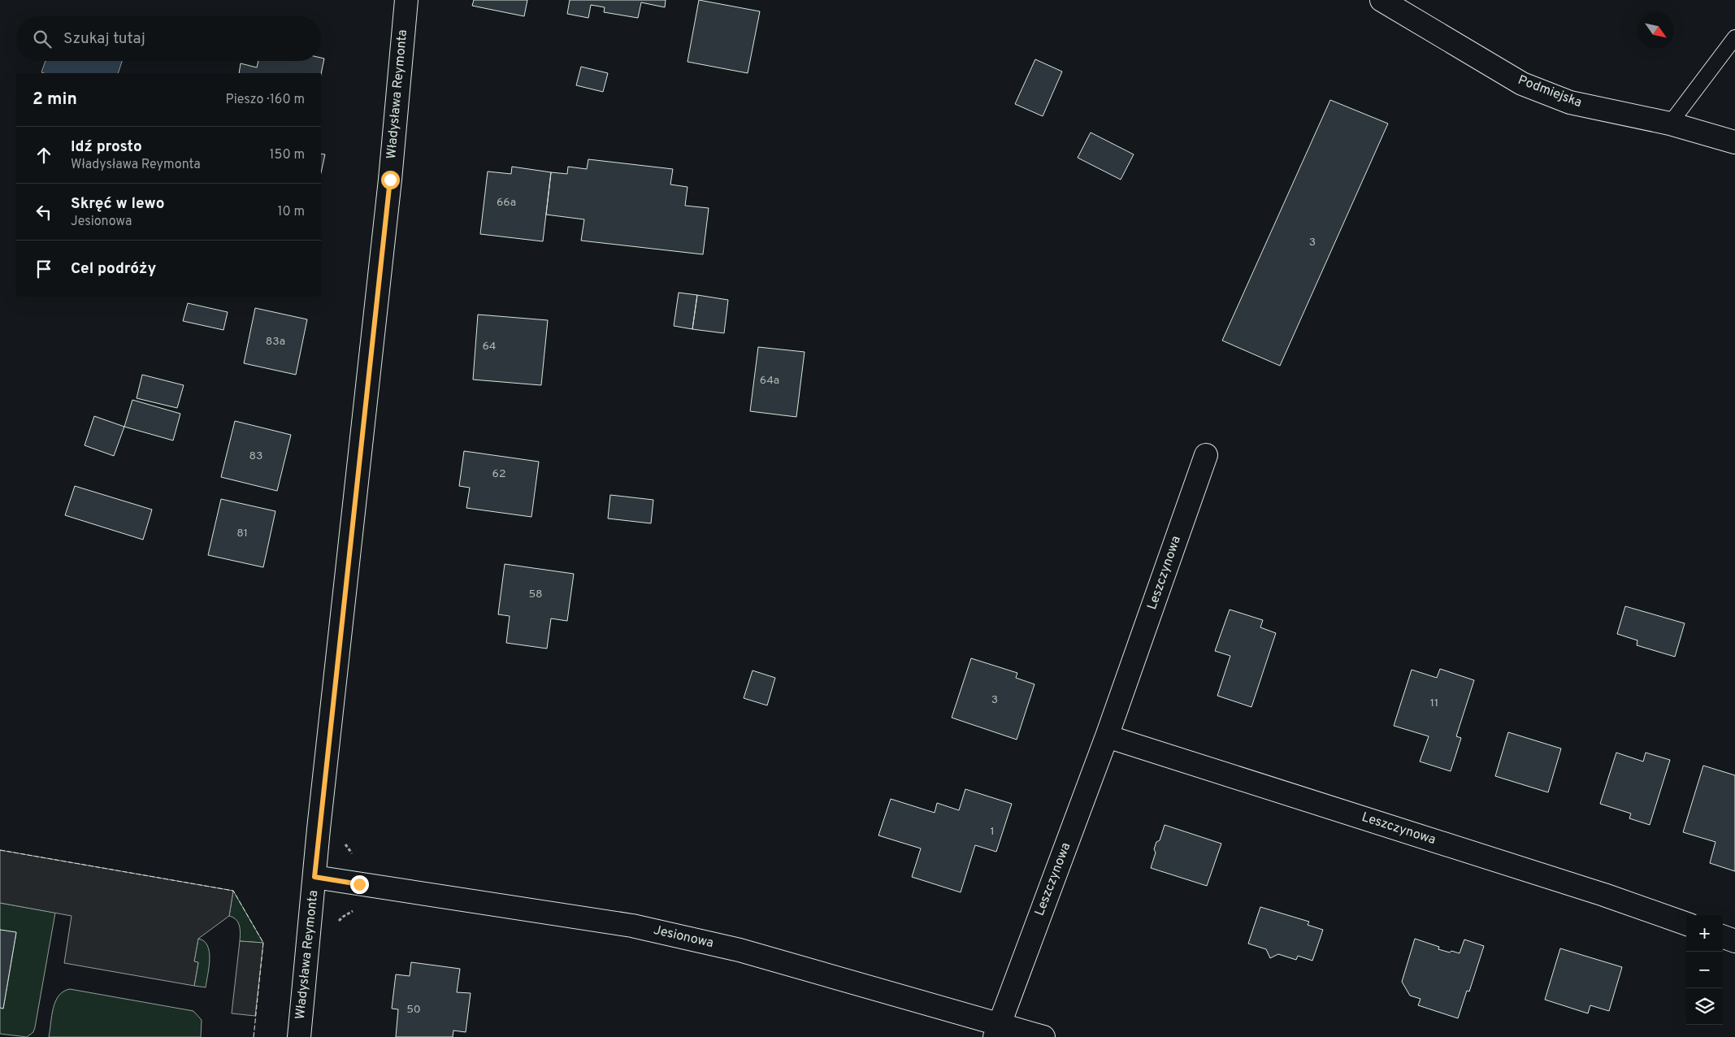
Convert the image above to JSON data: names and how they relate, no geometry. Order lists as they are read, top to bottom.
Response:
{
  "streets": {
    "street": [
      "Podmiejska",
      "Władysława Reymonta",
      "Leszczynowa",
      "Jesionowa"
    ]
  },
  "crossings": [
    ["Władysława Reymonta", "Jesionowa"],
    ["Leszczynowa", "Jesionowa"]
  ],
  "house_numbers": [
    "66a",
    "3",
    "83a",
    "64",
    "64a",
    "83",
    "62",
    "81",
    "58",
    "3",
    "11",
    "1",
    "50"
  ],
  "north": "bottom right",
  "page": {
    "search": "Szukaj tutaj",
    "heading": ["2 min", "Pieszo · 160 m"],
    "list": [
      ["Idź prosto", "Władysława Reymonta", "150 m"],
      ["Skręć w lewo", "Jesionowa", "10 m"],
      "Cel podróży"
    ],
    "map_buttons": ["+", "−"]
  }
}
